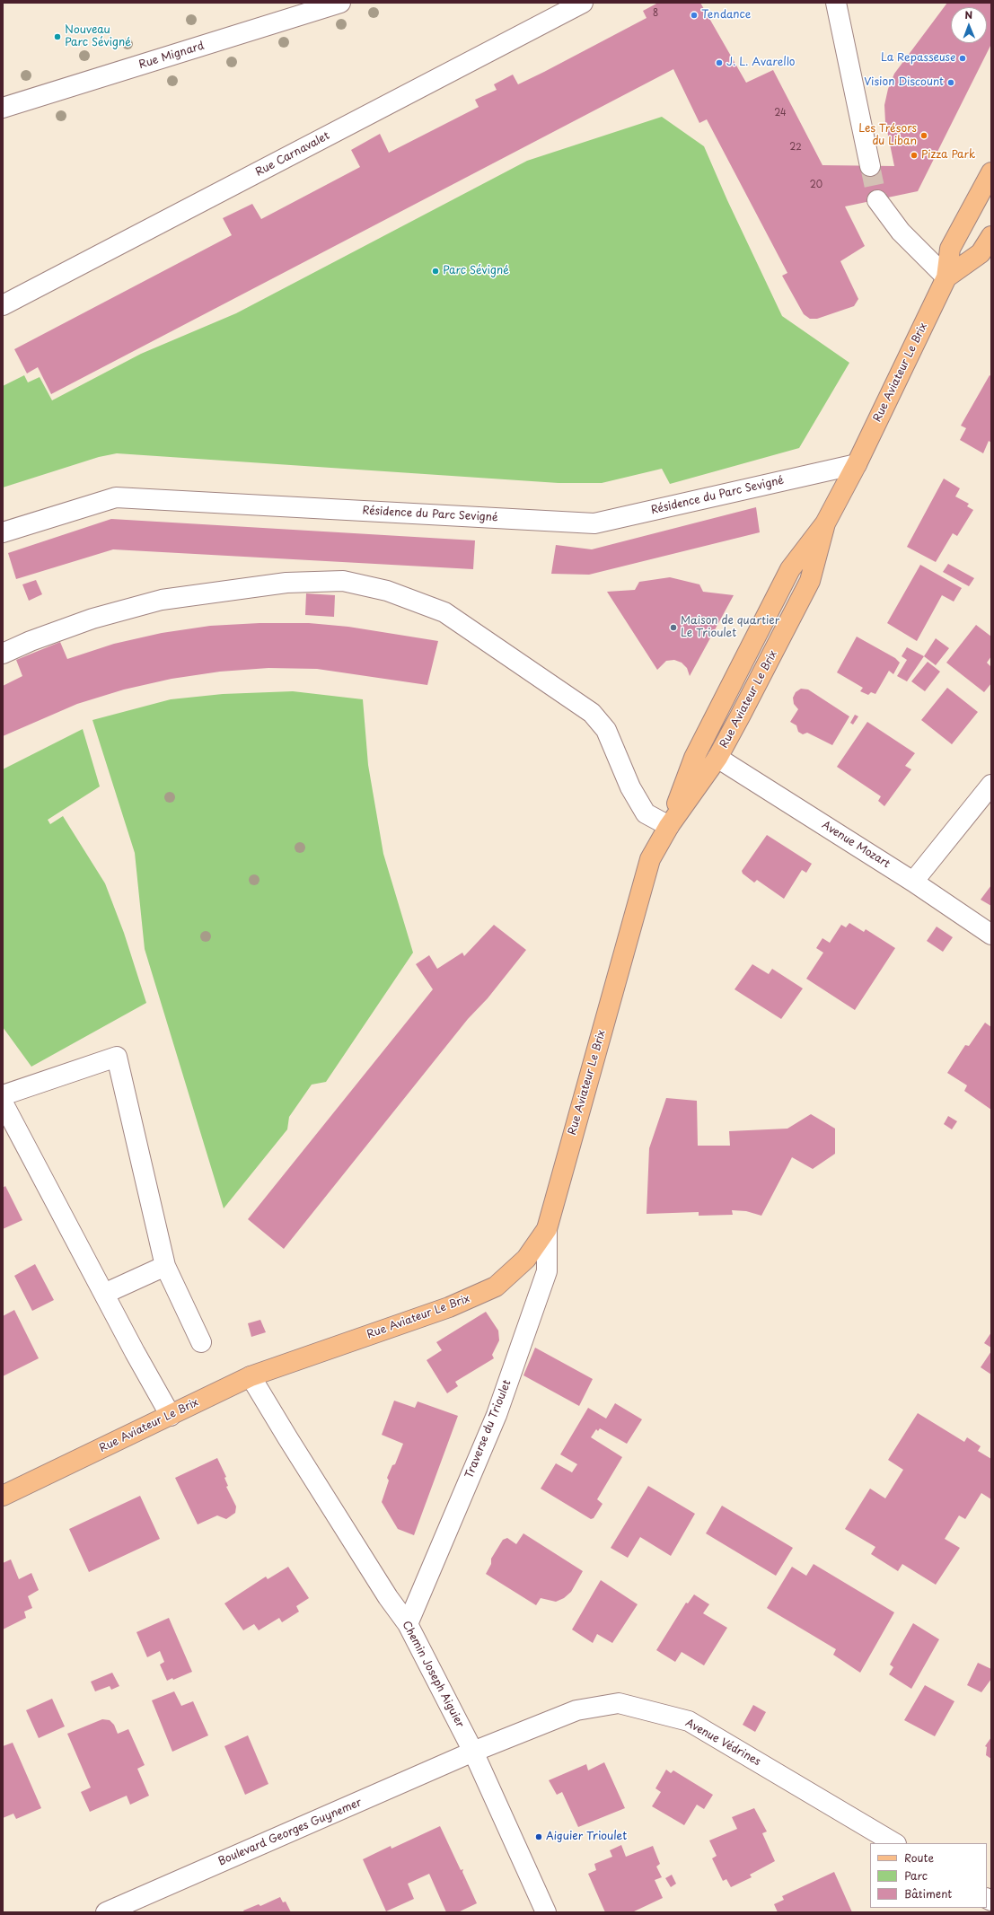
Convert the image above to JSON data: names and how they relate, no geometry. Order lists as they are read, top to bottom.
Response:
{
  "streets": {
    "main road": ["Rue Aviateur Le Brix"],
    "street": [
      "Rue Mignard",
      "Rue Carnavalet",
      "Résidence du Parc Sevigné",
      "Avenue Mozart",
      "Traverse du Trioulet",
      "Chemin Joseph Aiguier",
      "Avenue Védrines",
      "Boulevard Georges Guynemer"
    ]
  },
  "crossings": [
    ["Rue Aviateur Le Brix", "Résidence du Parc Sevigné"],
    ["Rue Aviateur Le Brix", "Avenue Mozart"],
    ["Rue Aviateur Le Brix", "Traverse du Trioulet"],
    ["Rue Aviateur Le Brix", "Chemin Joseph Aiguier"],
    ["Traverse du Trioulet", "Chemin Joseph Aiguier"],
    ["Chemin Joseph Aiguier", "Avenue Védrines"],
    ["Chemin Joseph Aiguier", "Boulevard Georges Guynemer"],
    ["Avenue Védrines", "Boulevard Georges Guynemer"]
  ],
  "places": [
    "Tendance",
    "Nouveau Parc Sévigné",
    "La Repasseuse",
    "J. L. Avarello",
    "Vision Discount",
    "Les Trésors du Liban",
    "Pizza Park",
    "Parc Sévigné",
    "Maison de quartier Le Trioulet",
    "Aiguier Trioulet"
  ],
  "house_numbers": [
    "8",
    "24",
    "22",
    "20"
  ],
  "legend": ["Route", "Parc", "Bâtiment"],
  "north": "top"
}
